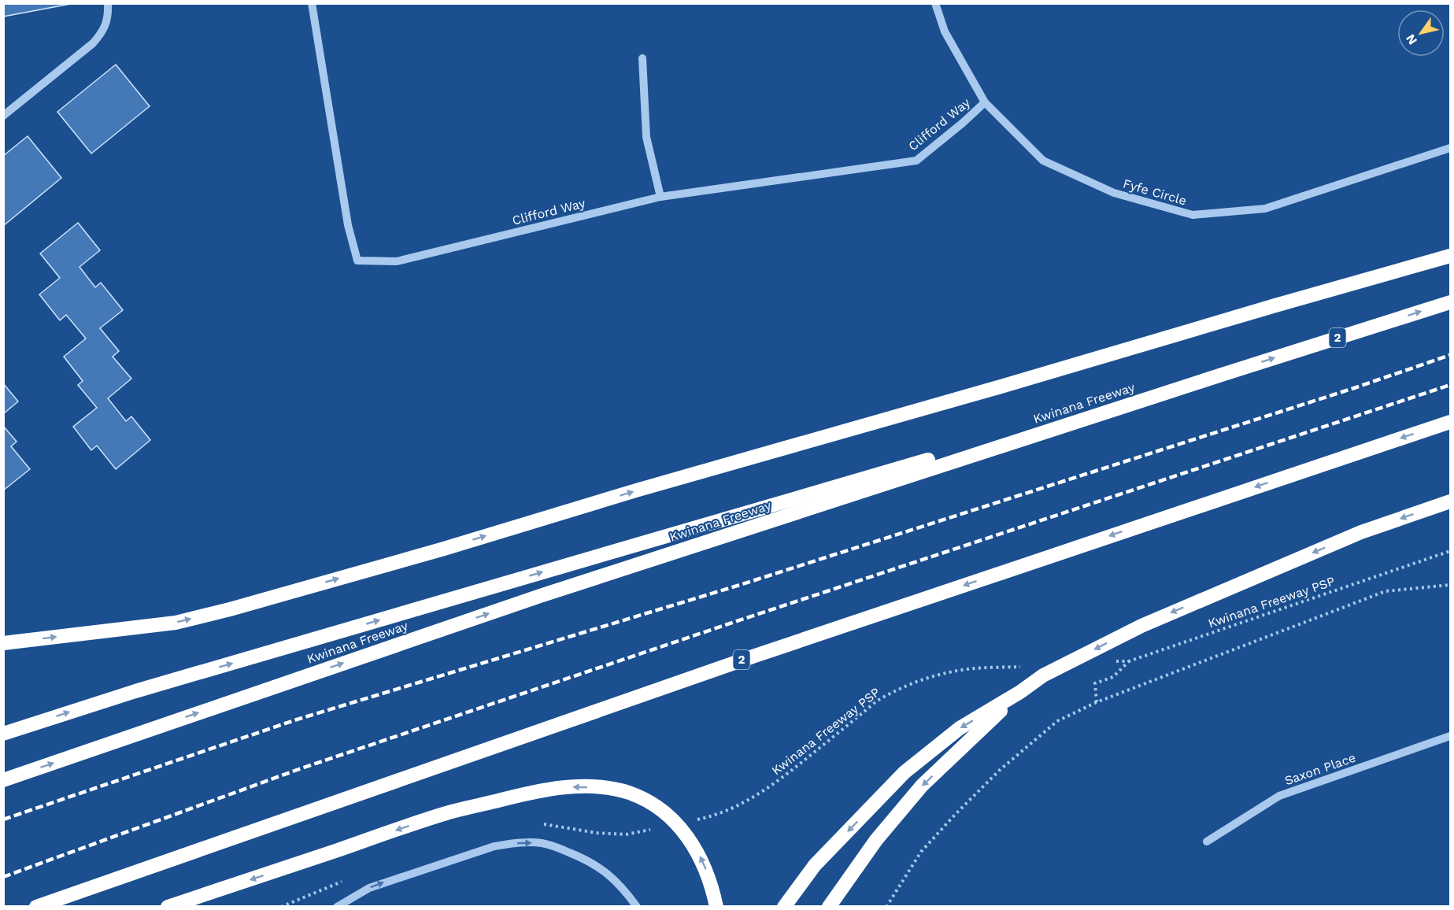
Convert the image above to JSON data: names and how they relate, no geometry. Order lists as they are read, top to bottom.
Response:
{
  "streets": {
    "highway": ["2", "Kwinana Freeway"],
    "street": ["Clifford Way", "Fyfe Circle", "Saxon Place"],
    "path": ["Kwinana Freeway PSP"]
  },
  "crossings": [
    ["Clifford Way", "Fyfe Circle"]
  ],
  "north": "bottom left"
}
